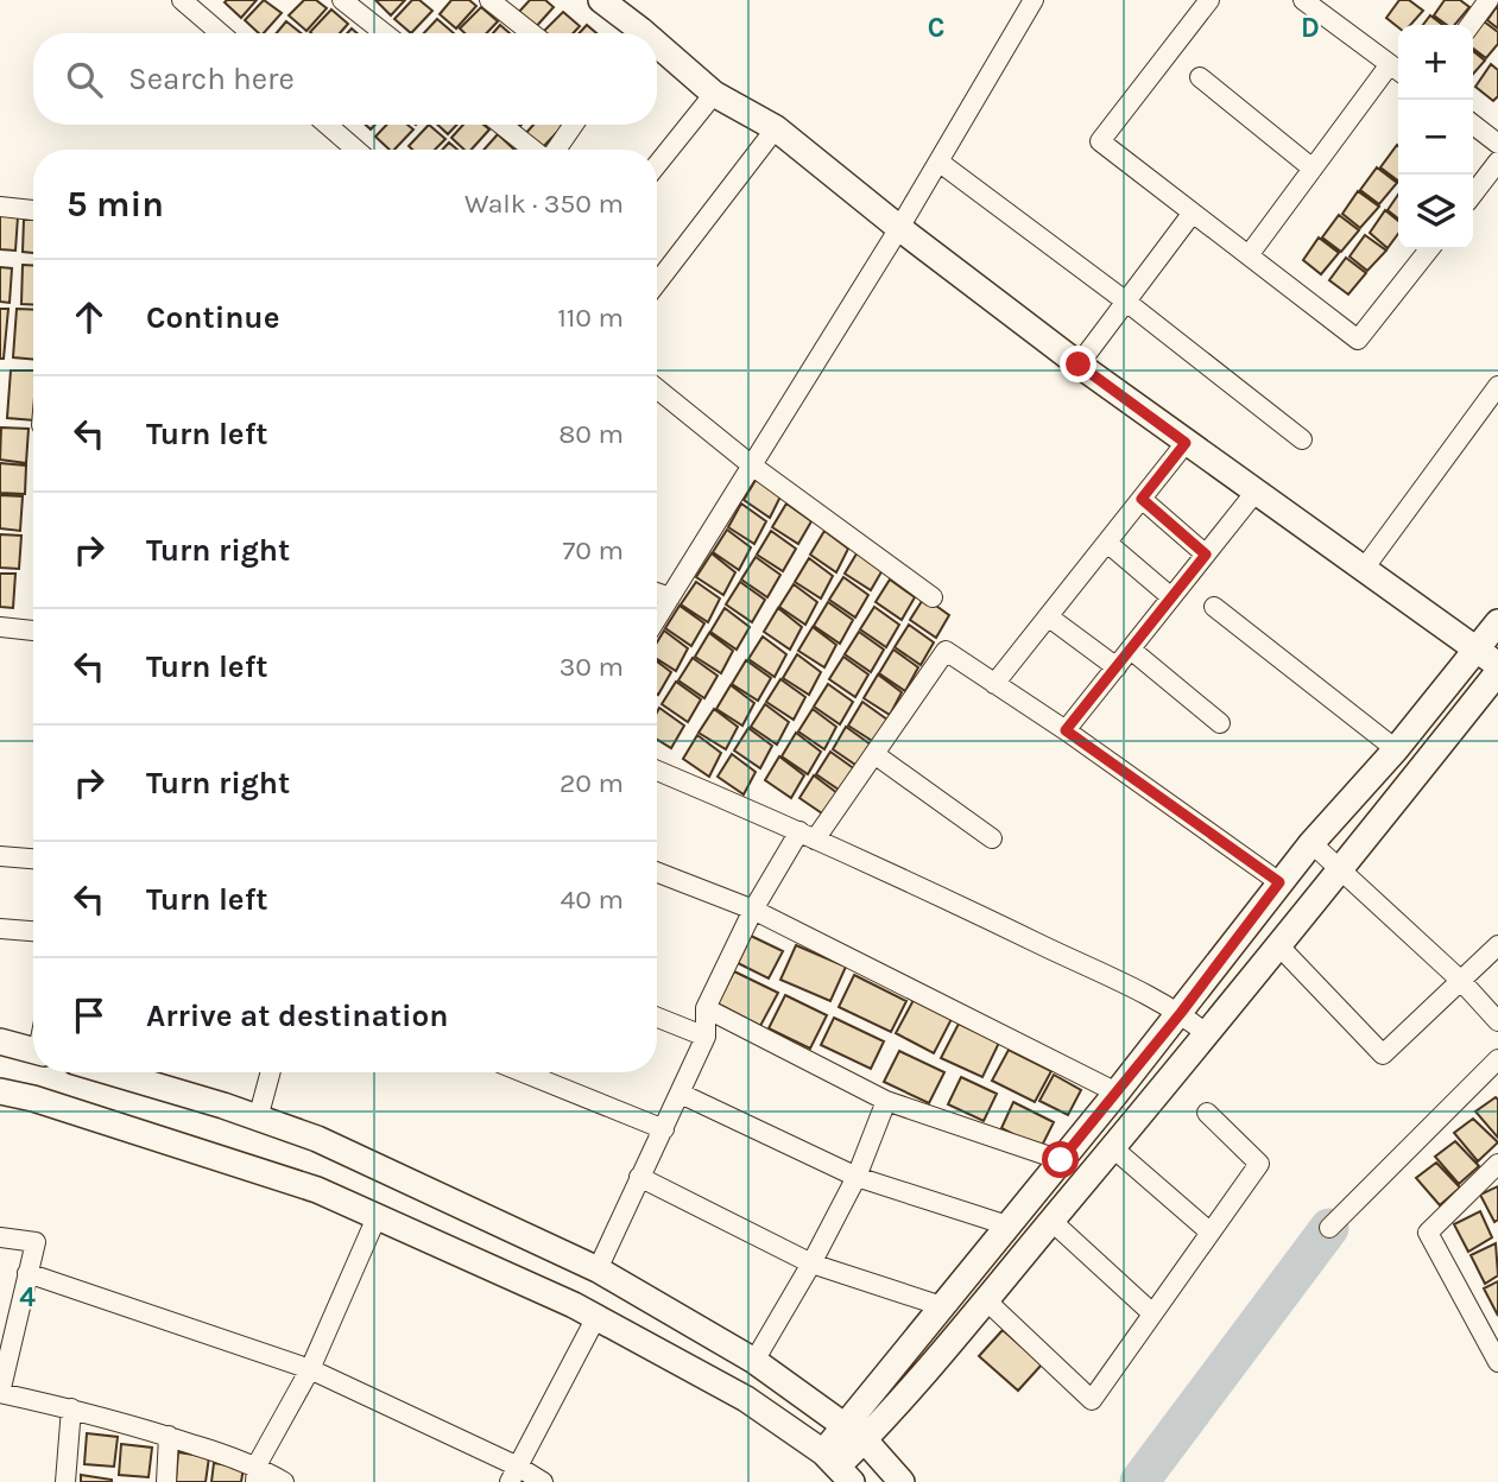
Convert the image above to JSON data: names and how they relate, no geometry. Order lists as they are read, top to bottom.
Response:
{
  "page": {
    "map_buttons": ["+", "−"],
    "search": "Search here",
    "heading": ["5 min", "Walk · 350 m"],
    "list": [
      ["Continue", "110 m"],
      ["Turn left", "80 m"],
      ["Turn right", "70 m"],
      ["Turn left", "30 m"],
      ["Turn right", "20 m"],
      ["Turn left", "40 m"],
      "Arrive at destination"
    ]
  },
  "grid": {
    "columns": ["C", "D"],
    "rows": ["4"]
  }
}
